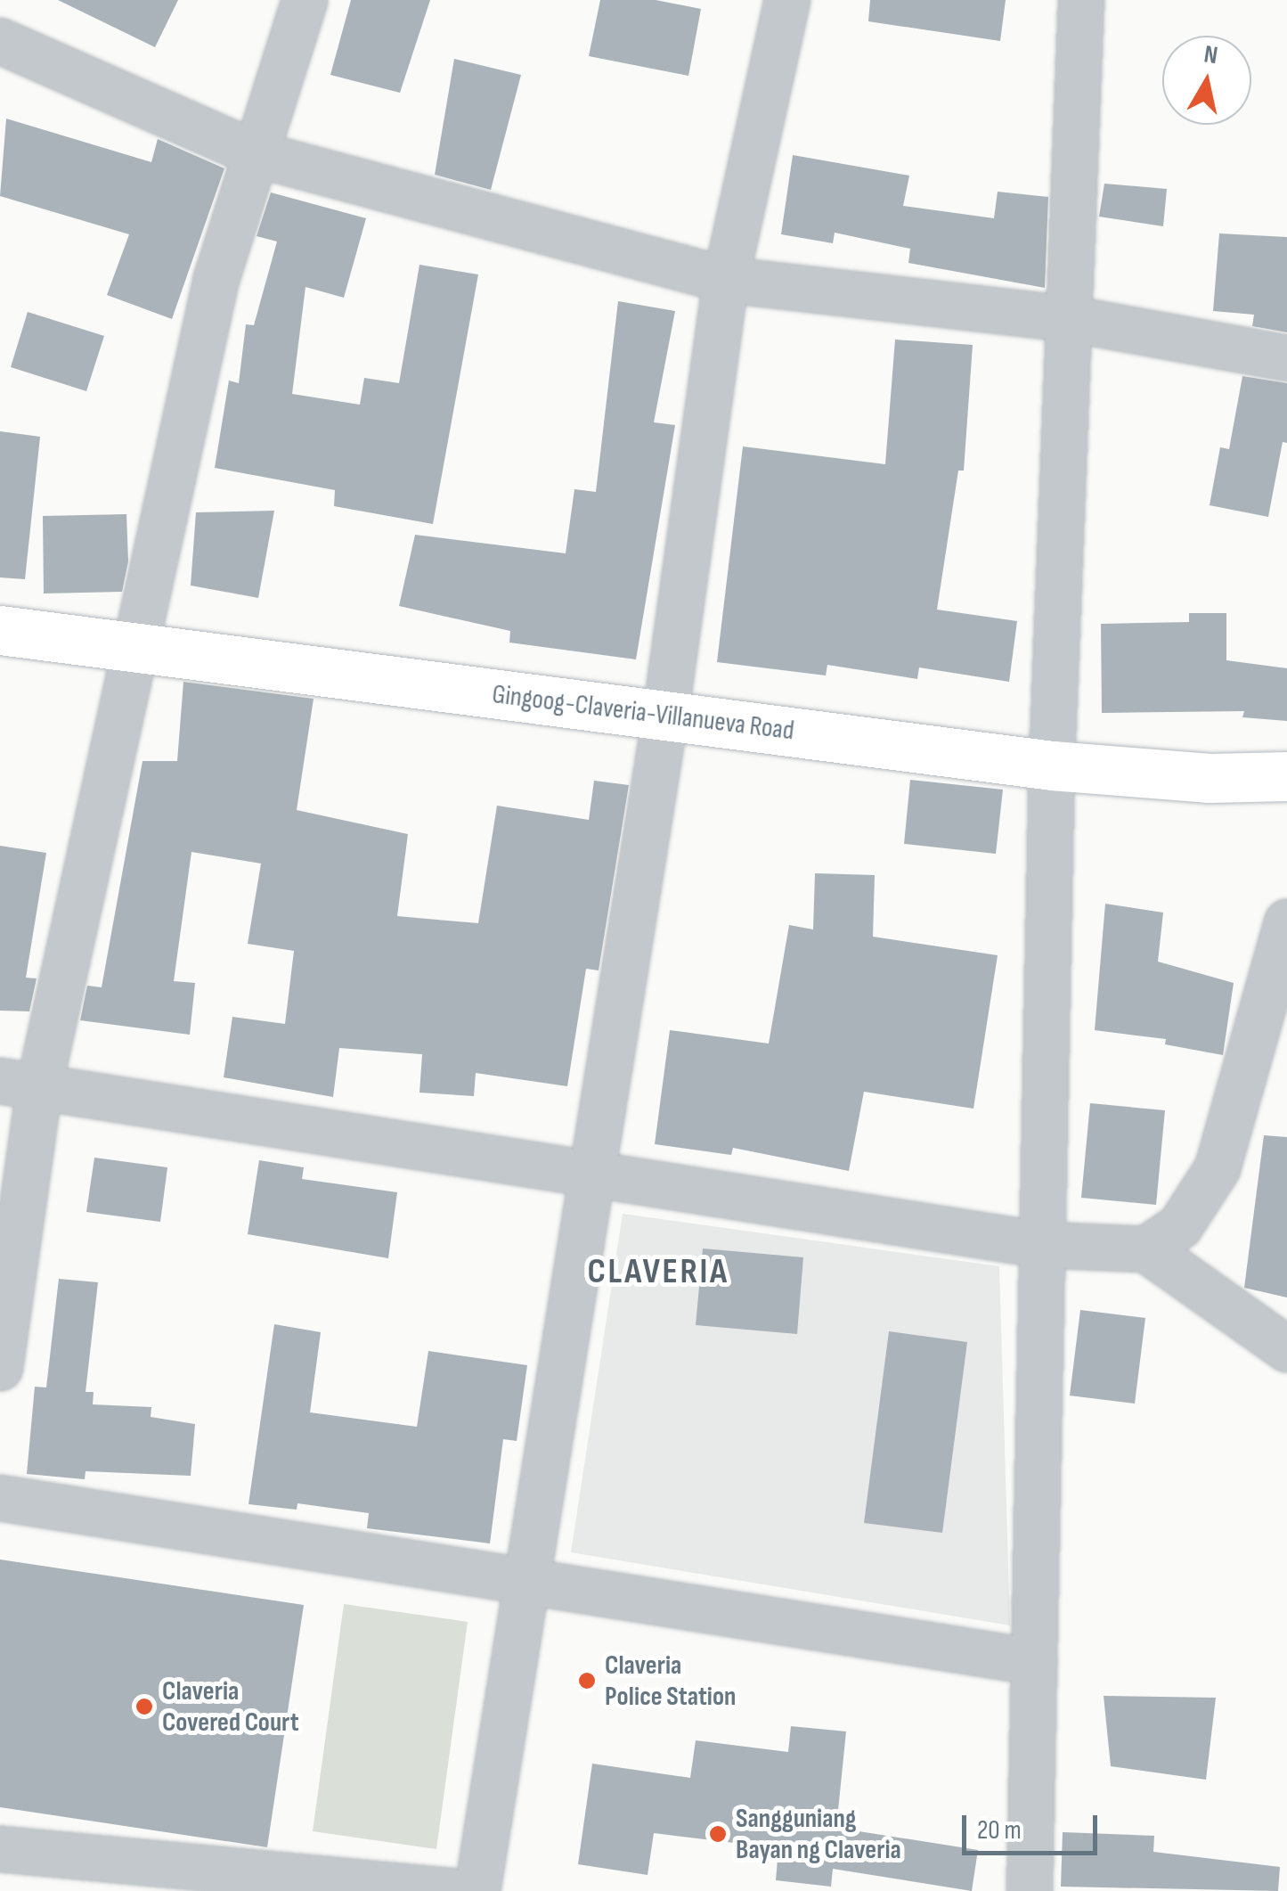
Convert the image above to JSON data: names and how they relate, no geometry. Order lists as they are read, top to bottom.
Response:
{
  "streets": {
    "main road": ["Gingoog-Claveria-Villanueva Road"]
  },
  "districts": ["CLAVERIA"],
  "places": ["Claveria Police Station", "Claveria Covered Court", "Sangguniang Bayan ng Claveria"],
  "scale_bar": "20 m",
  "north": "top"
}
